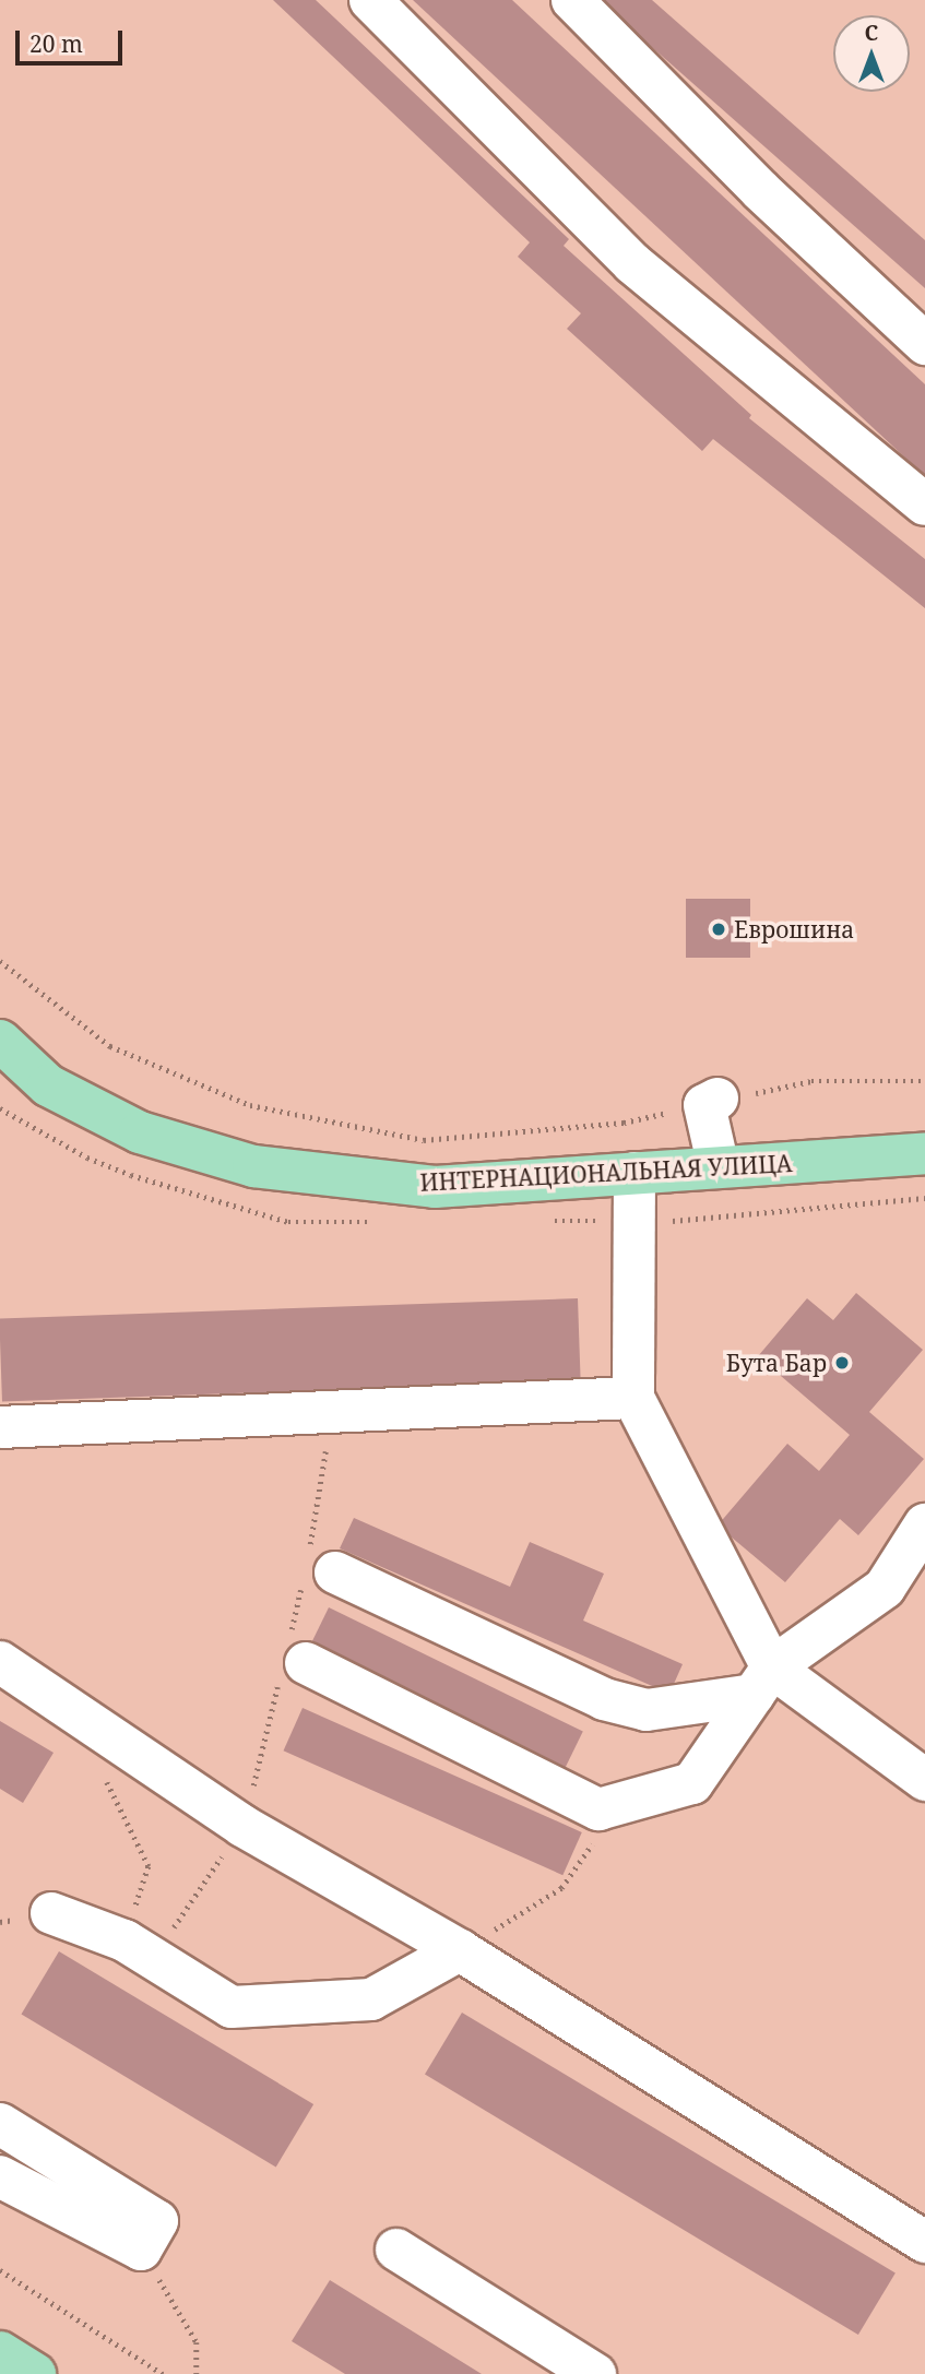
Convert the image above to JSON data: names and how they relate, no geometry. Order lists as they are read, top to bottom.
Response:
{
  "streets": {
    "main road": ["ИНТЕРНАЦИОНАЛЬНАЯ УЛИЦА"]
  },
  "places": ["Еврошина", "Бута Бар"],
  "scale_bar": "20 m",
  "north": "top"
}
